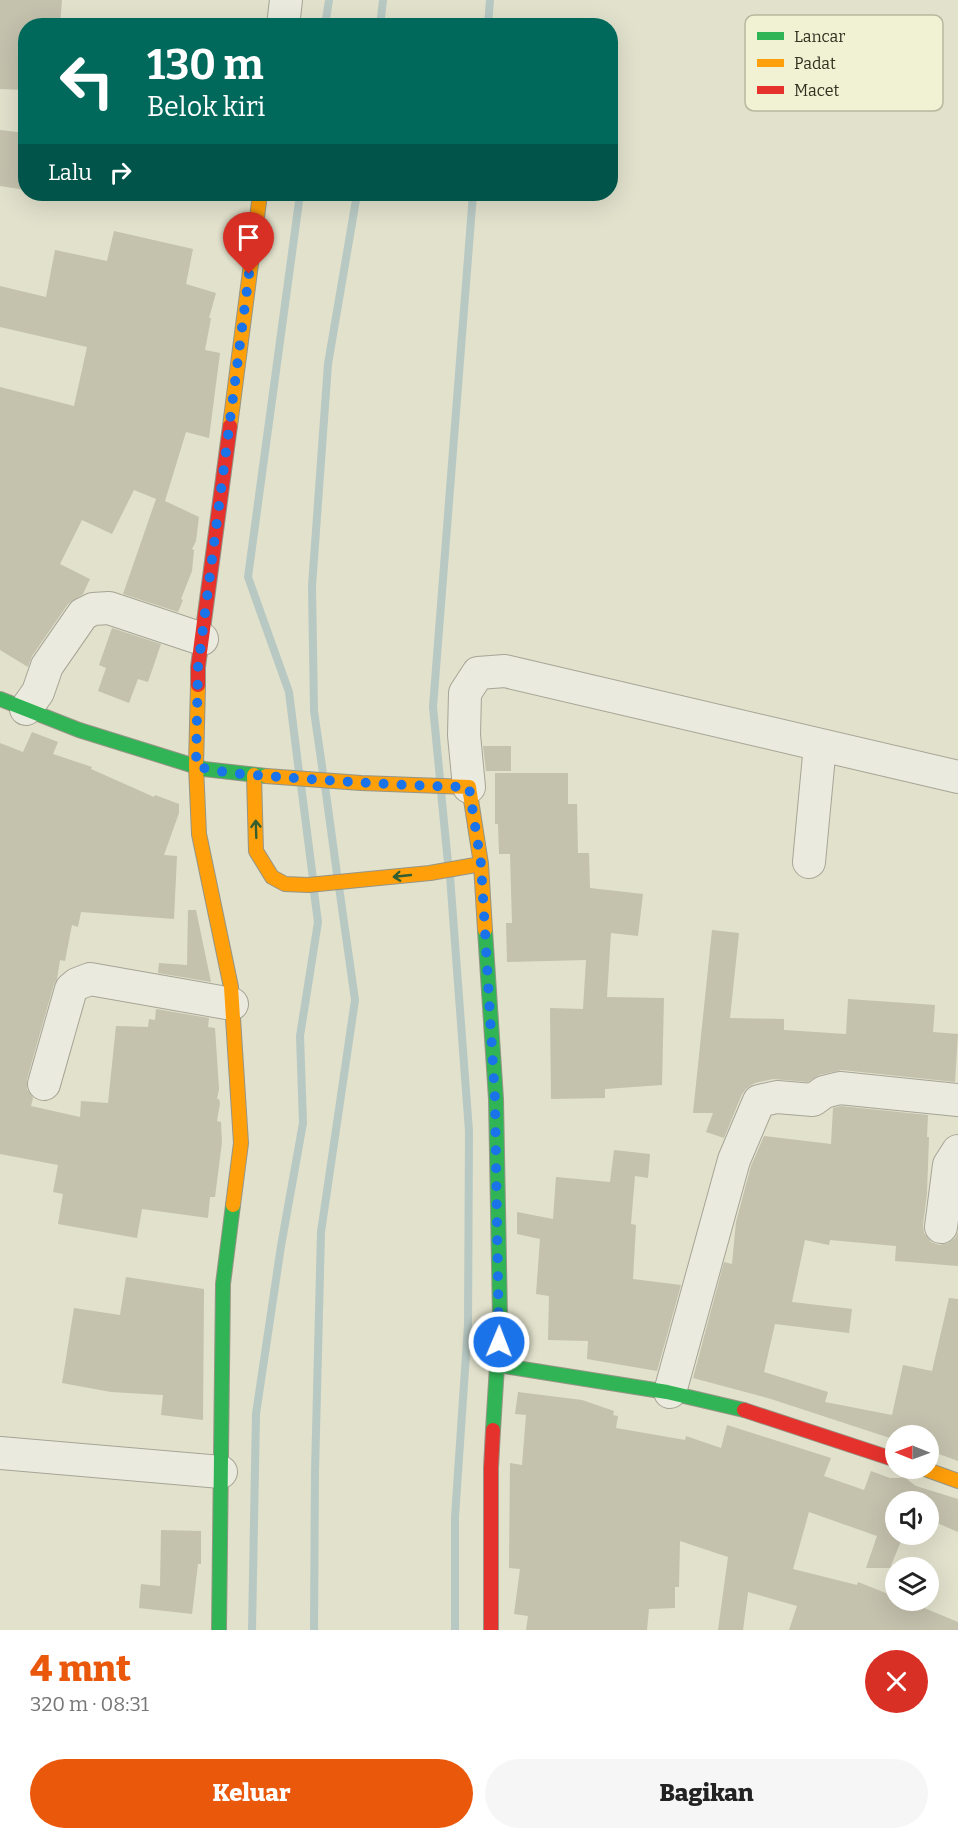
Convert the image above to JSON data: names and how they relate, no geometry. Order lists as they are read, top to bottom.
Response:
{
  "legend": ["Lancar", "Padat", "Macet"],
  "north": "left",
  "page": {
    "turn": ["130 m", "Belok kiri"],
    "then": "Lalu",
    "heading": ["4 mnt", "320 m · 08:31"],
    "buttons": ["Keluar", "Bagikan"]
  }
}
